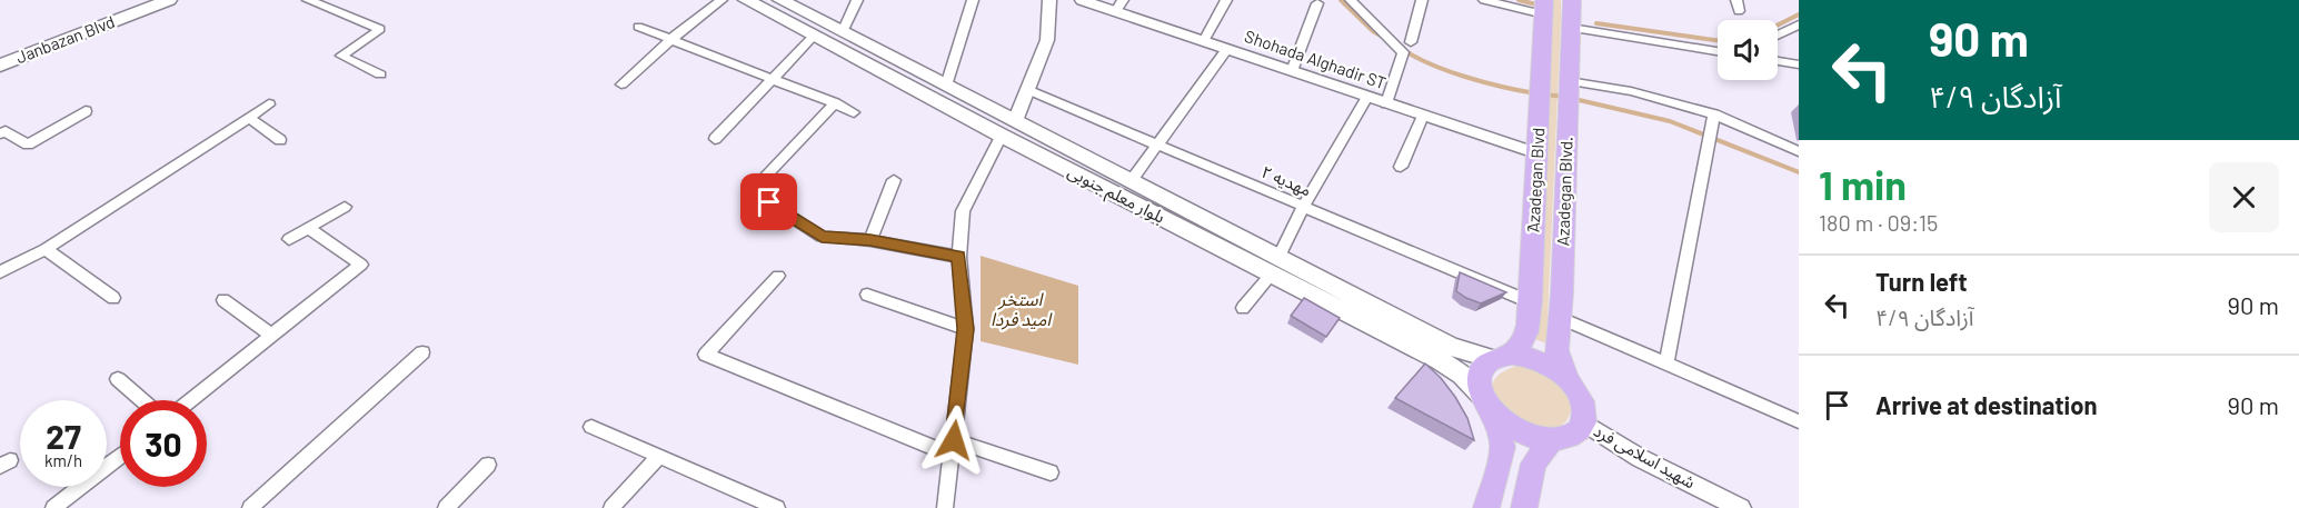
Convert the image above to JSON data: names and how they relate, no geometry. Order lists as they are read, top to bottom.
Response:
{
  "streets": {
    "main road": [
      "Janbazan Blvd",
      "َAzadegan Blvd",
      "Azadegan Blvd.",
      "بلوار معلم جنوبی"
    ],
    "street": ["Shohada Alghadir ST", "مهدیه ۲", "شهید اسلامی فرد"]
  },
  "crossings": [
    ["Shohada Alghadir ST", "َAzadegan Blvd"],
    ["َAzadegan Blvd", "مهدیه ۲"],
    ["َAzadegan Blvd", "Azadegan Blvd."],
    ["َAzadegan Blvd", "بلوار معلم جنوبی"],
    ["َAzadegan Blvd", "شهید اسلامی فرد"],
    ["Azadegan Blvd.", "بلوار معلم جنوبی"],
    ["Azadegan Blvd.", "شهید اسلامی فرد"],
    ["بلوار معلم جنوبی", "شهید اسلامی فرد"]
  ],
  "water": ["استخر امید فردا"],
  "page": {
    "turn": ["90 m", "آزادگان ۴/۹"],
    "heading": ["1 min", "180 m · 09:15"],
    "list": [
      {
        "name": "Turn left",
        "note": "آزادگان ۴/۹",
        "value": "90 m"
      },
      {
        "name": "Arrive at destination",
        "value": "90 m"
      }
    ],
    "speed": "27 km/h",
    "limit": "30"
  }
}
